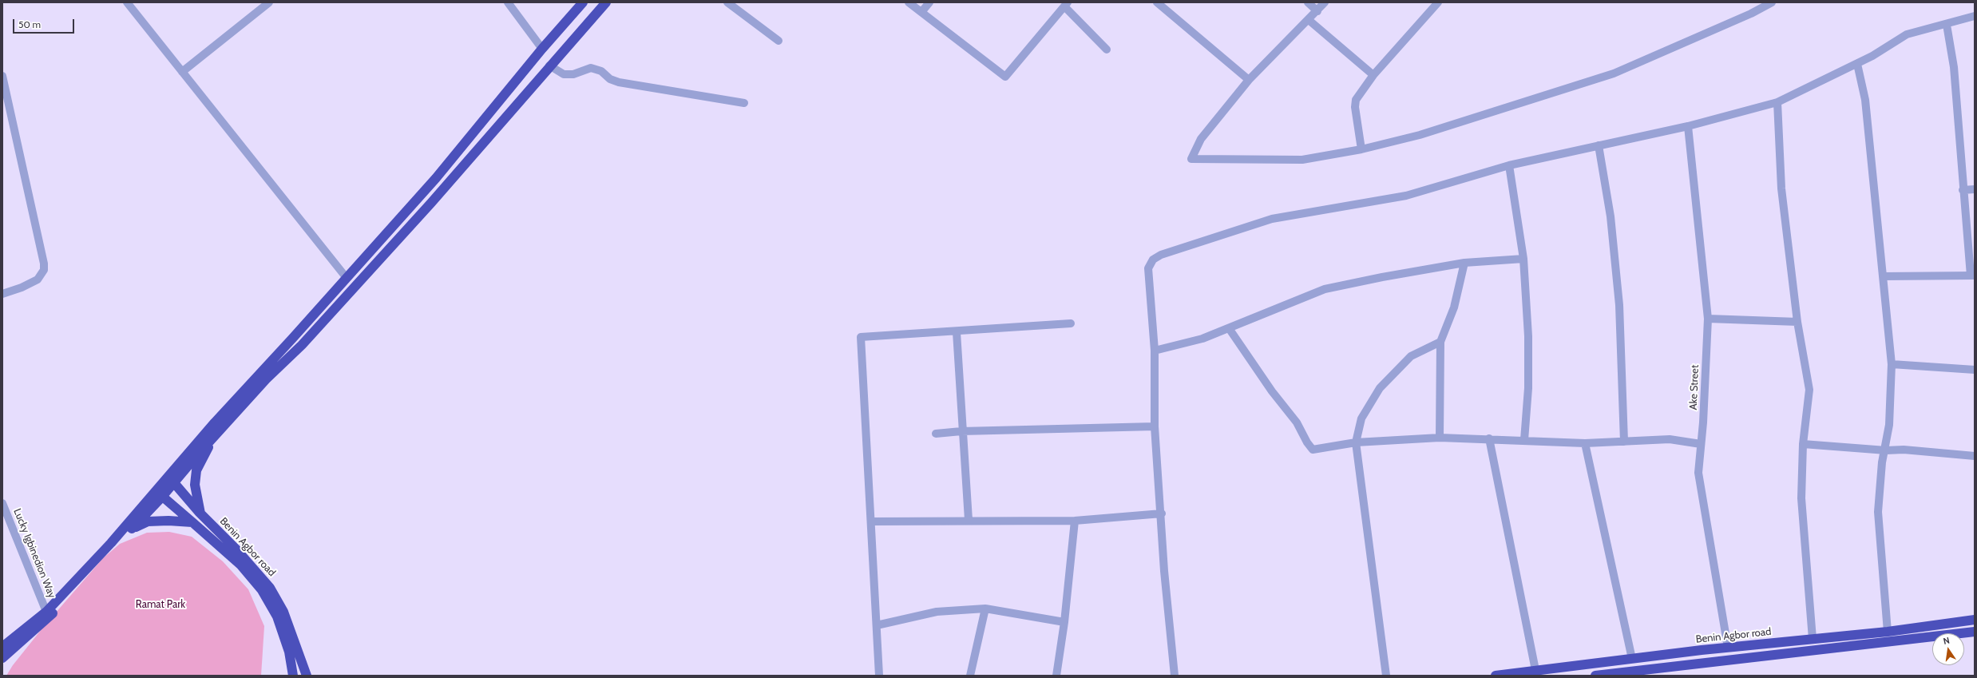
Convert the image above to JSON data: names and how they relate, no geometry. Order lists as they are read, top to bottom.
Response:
{
  "streets": {
    "highway": ["Benin Agbor road"],
    "street": ["Ake Street", "Lucky Igbinedion Way"]
  },
  "crossings": [
    ["Ake Street", "Benin Agbor road"]
  ],
  "parks": ["Ramat Park"],
  "scale_bar": "50 m",
  "north": "top"
}
